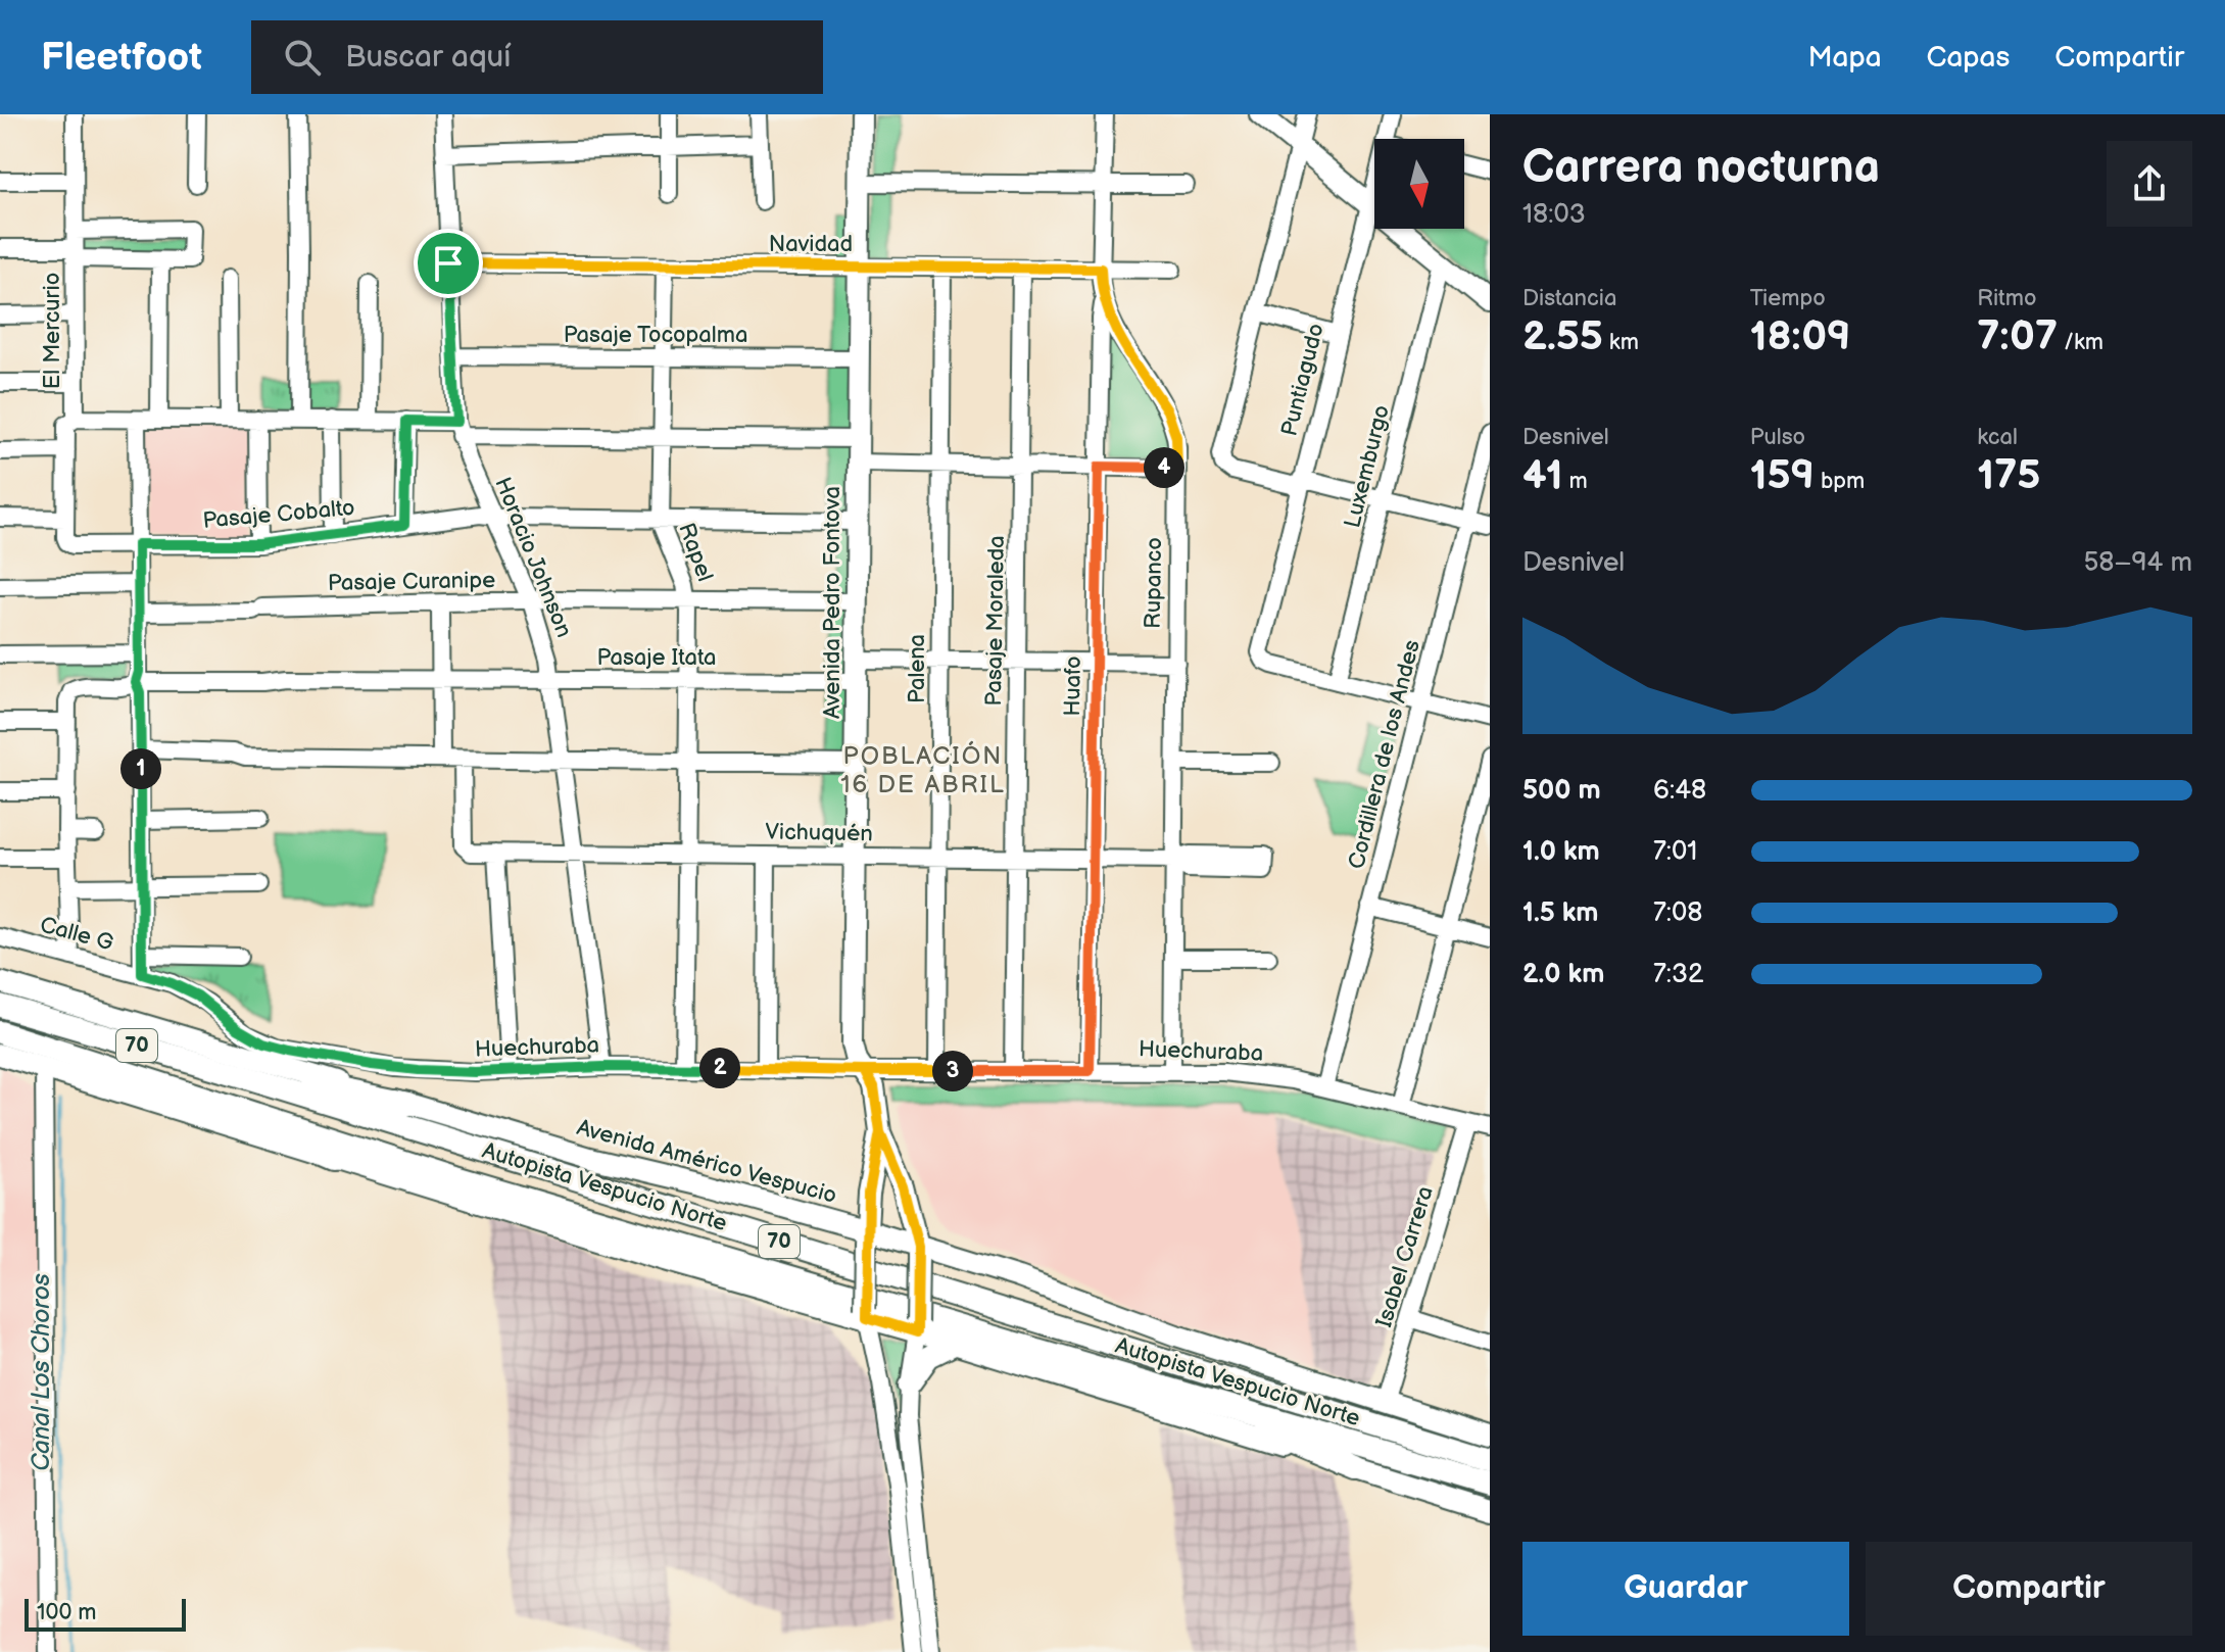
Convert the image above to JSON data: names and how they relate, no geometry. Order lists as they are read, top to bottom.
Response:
{
  "streets": {
    "highway": ["70", "Autopista Vespucio Norte"],
    "main road": ["Avenida Pedro Fontova", "Avenida Américo Vespucio"],
    "street": [
      "Navidad",
      "El Mercurio",
      "Pasaje Tocopalma",
      "Puntiagudo",
      "Luxemburgo",
      "Pasaje Cobalto",
      "Rapel",
      "Horacio Johnson",
      "Pasaje Curanipe",
      "Rupanco",
      "Pasaje Moraleda",
      "Pasaje Itata",
      "Palena",
      "Huafo",
      "Cordillera de los Andes",
      "Vichuquén",
      "Calle G",
      "Huechuraba",
      "Isabel Carrera"
    ]
  },
  "crossings": [
    ["Navidad", "Rapel"],
    ["Navidad", "Horacio Johnson"],
    ["Navidad", "Rupanco"],
    ["Navidad", "Avenida Pedro Fontova"],
    ["Navidad", "Pasaje Moraleda"],
    ["Navidad", "Palena"],
    ["El Mercurio", "Pasaje Cobalto"],
    ["Pasaje Tocopalma", "Rapel"],
    ["Pasaje Tocopalma", "Horacio Johnson"],
    ["Pasaje Tocopalma", "Avenida Pedro Fontova"],
    ["Puntiagudo", "Luxemburgo"],
    ["Pasaje Cobalto", "Rapel"],
    ["Pasaje Cobalto", "Horacio Johnson"],
    ["Pasaje Cobalto", "Avenida Pedro Fontova"],
    ["Rapel", "Pasaje Curanipe"],
    ["Rapel", "Pasaje Itata"],
    ["Rapel", "Vichuquén"],
    ["Rapel", "Huechuraba"],
    ["Horacio Johnson", "Pasaje Curanipe"],
    ["Horacio Johnson", "Pasaje Itata"],
    ["Horacio Johnson", "Vichuquén"],
    ["Horacio Johnson", "Huechuraba"],
    ["Pasaje Curanipe", "Avenida Pedro Fontova"],
    ["Rupanco", "Huafo"],
    ["Rupanco", "Vichuquén"],
    ["Rupanco", "Huechuraba"],
    ["Avenida Pedro Fontova", "Pasaje Itata"],
    ["Avenida Pedro Fontova", "Vichuquén"],
    ["Avenida Pedro Fontova", "Huechuraba"],
    ["Avenida Pedro Fontova", "Avenida Américo Vespucio"],
    ["Pasaje Moraleda", "Vichuquén"],
    ["Pasaje Moraleda", "Huechuraba"],
    ["Palena", "Vichuquén"],
    ["Palena", "Huechuraba"],
    ["Huafo", "Vichuquén"],
    ["Huafo", "Huechuraba"],
    ["Cordillera de los Andes", "Huechuraba"],
    ["Calle G", "Huechuraba"],
    ["Huechuraba", "Isabel Carrera"],
    ["Avenida Américo Vespucio", "Isabel Carrera"]
  ],
  "districts": ["POBLACIÓN 16 DE ABRIL"],
  "water": ["Canal Los Choros"],
  "scale_bar": "100 m",
  "north": "bottom",
  "page": {
    "header": "Fleetfoot",
    "search": "Buscar aquí",
    "nav": ["Mapa", "Capas", "Compartir"],
    "heading": ["Carrera nocturna", "18:03"],
    "stats": [
      ["Distancia", "2.55 km"],
      ["Tiempo", "18:09"],
      ["Ritmo", "7:07 /km"],
      ["Desnivel", "41 m"],
      ["Pulso", "159 bpm"],
      ["kcal", "175"]
    ],
    "pins": [
      "4",
      "1",
      "2",
      "3"
    ],
    "chart": ["Desnivel", "58–94 m"],
    "list": [
      {
        "name": "500 m",
        "note": "6:48"
      },
      {
        "name": "1.0 km",
        "note": "7:01"
      },
      {
        "name": "1.5 km",
        "note": "7:08"
      },
      {
        "name": "2.0 km",
        "note": "7:32"
      }
    ],
    "buttons": ["Guardar", "Compartir"],
    "scale": "100 m"
  }
}
